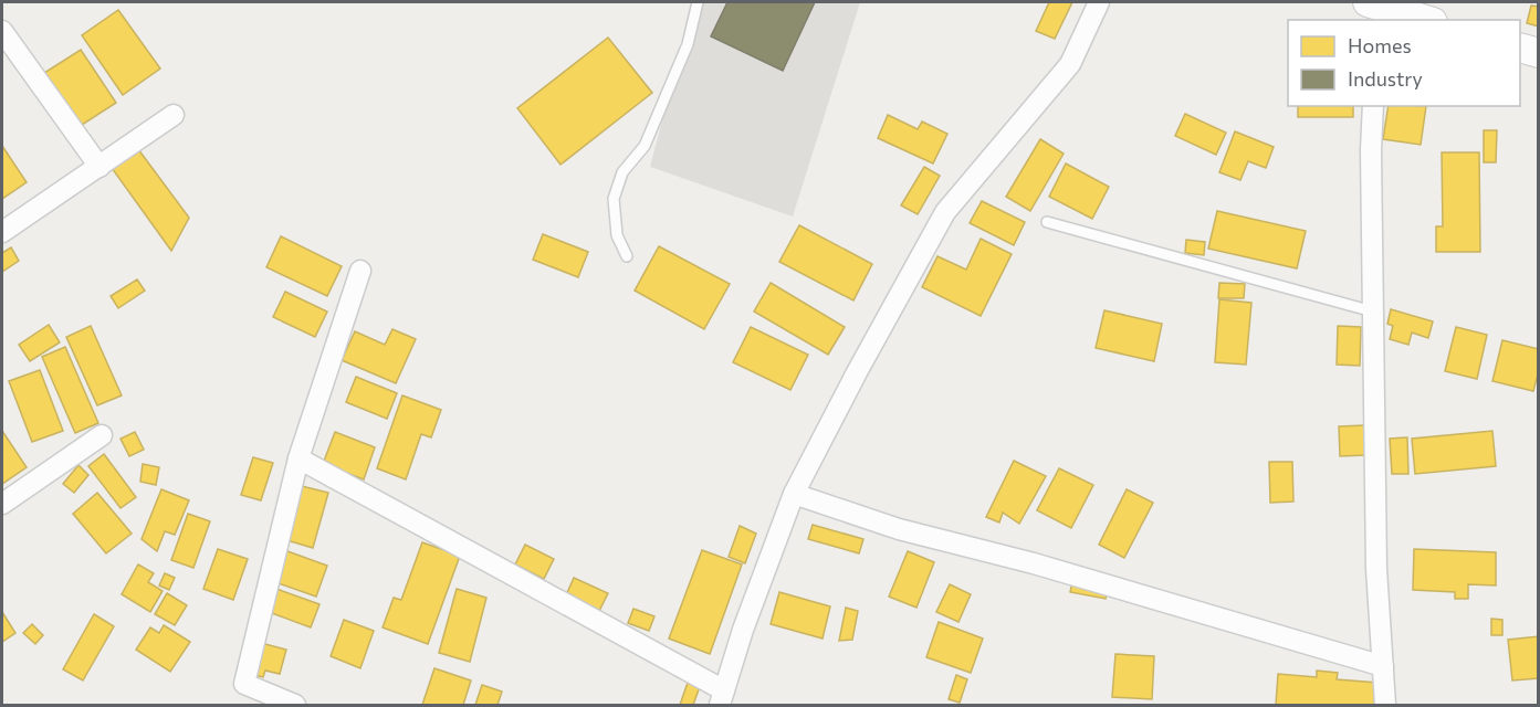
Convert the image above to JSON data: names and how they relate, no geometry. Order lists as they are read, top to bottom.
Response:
{
  "legend": ["Homes", "Industry"]
}
